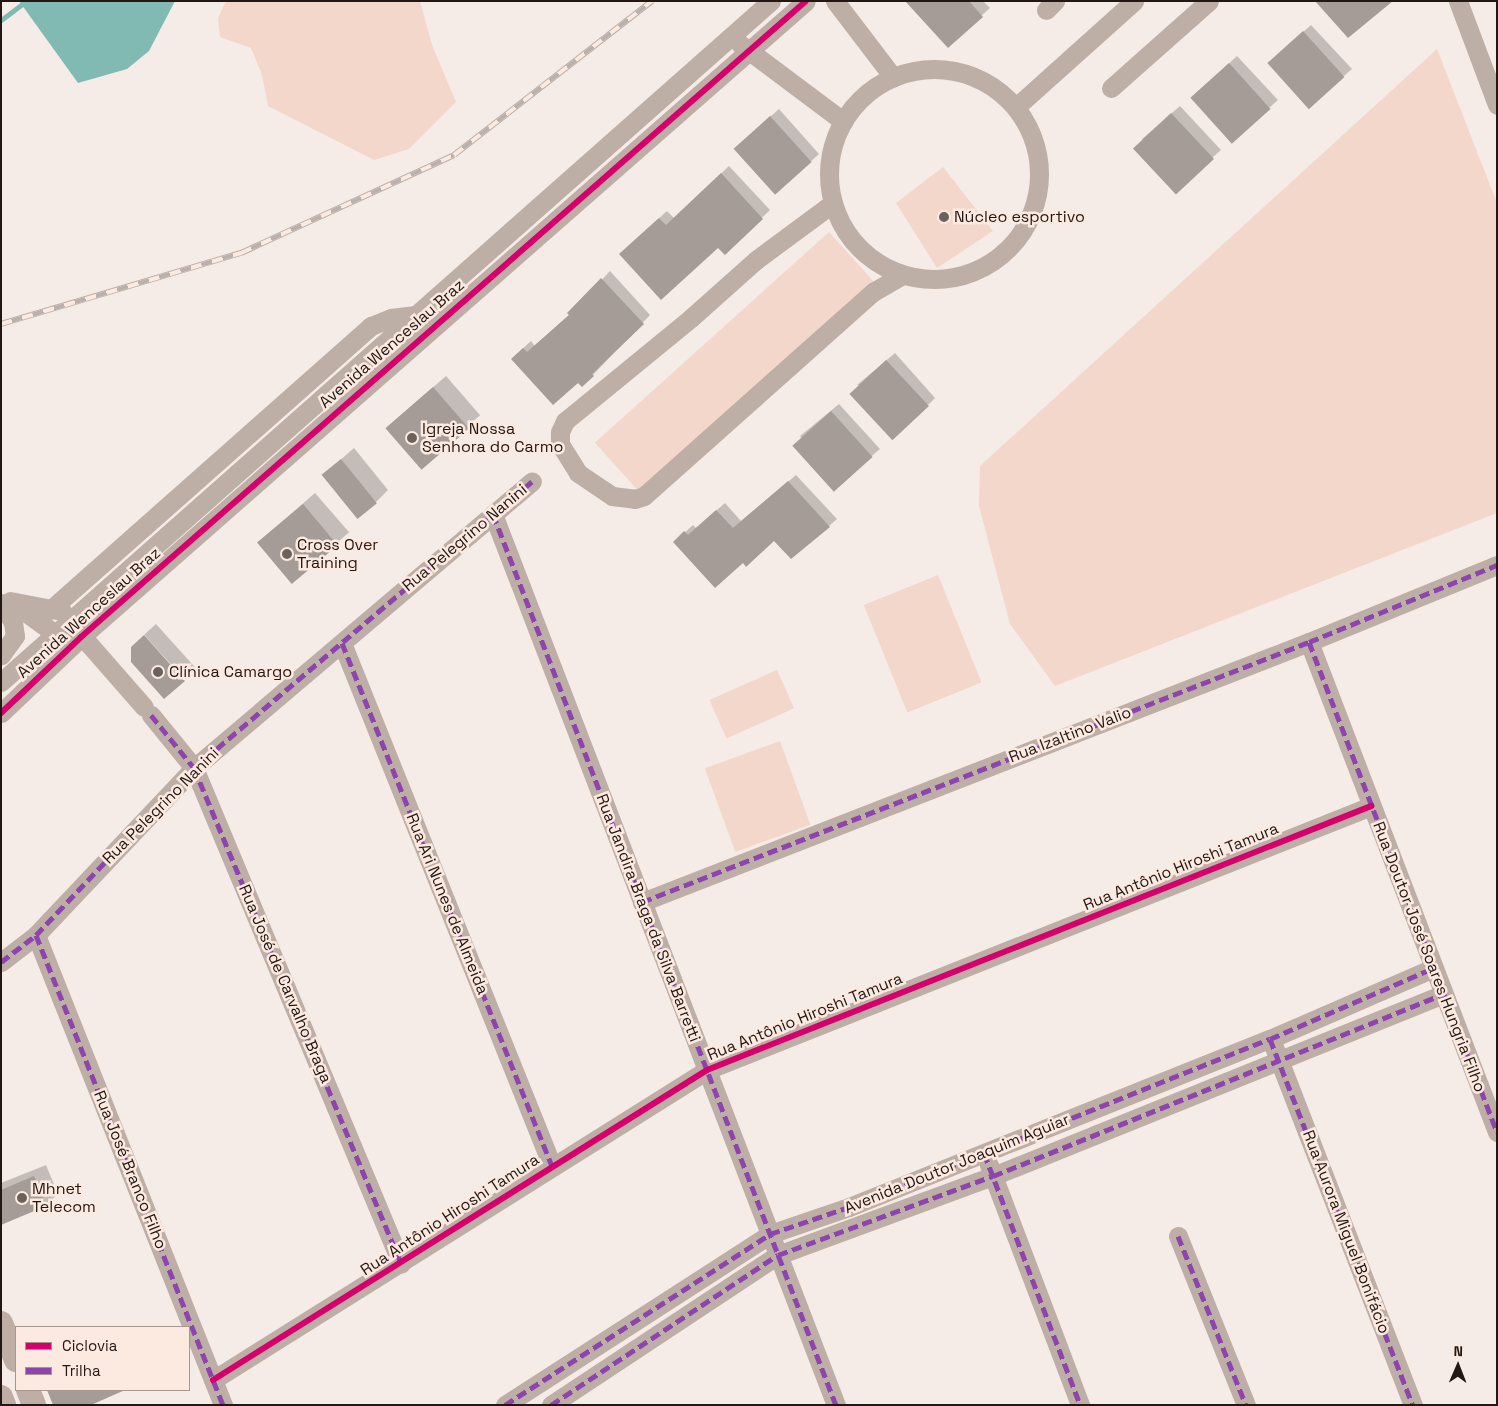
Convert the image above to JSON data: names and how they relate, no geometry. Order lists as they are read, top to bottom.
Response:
{
  "streets": {
    "street": [
      "Avenida Wenceslau Braz",
      "Rua Pelegrino Nanini",
      "Rua Izaltino Valio",
      "Rua Antônio Hiroshi Tamura",
      "Rua Ari Nunes de Almeida",
      "Rua Jandira Braga da Silva Barretti",
      "Rua Doutor José Soares Hungria Filho",
      "Rua José de Carvalho Braga",
      "Avenida Doutor Joaquim Aguiar",
      "Rua José Branco Filho",
      "Rua Aurora Miguel Bonifácio"
    ]
  },
  "crossings": [
    ["Avenida Wenceslau Braz", "Rua José de Carvalho Braga"],
    ["Rua Pelegrino Nanini", "Rua Ari Nunes de Almeida"],
    ["Rua Pelegrino Nanini", "Rua Jandira Braga da Silva Barretti"],
    ["Rua Pelegrino Nanini", "Rua José de Carvalho Braga"],
    ["Rua Pelegrino Nanini", "Rua José Branco Filho"],
    ["Rua Izaltino Valio", "Rua Jandira Braga da Silva Barretti"],
    ["Rua Izaltino Valio", "Rua Doutor José Soares Hungria Filho"],
    ["Rua Antônio Hiroshi Tamura", "Rua Ari Nunes de Almeida"],
    ["Rua Antônio Hiroshi Tamura", "Rua Jandira Braga da Silva Barretti"],
    ["Rua Antônio Hiroshi Tamura", "Rua Doutor José Soares Hungria Filho"],
    ["Rua Antônio Hiroshi Tamura", "Rua José de Carvalho Braga"],
    ["Rua Antônio Hiroshi Tamura", "Rua José Branco Filho"],
    ["Rua Jandira Braga da Silva Barretti", "Avenida Doutor Joaquim Aguiar"],
    ["Rua Doutor José Soares Hungria Filho", "Avenida Doutor Joaquim Aguiar"],
    ["Avenida Doutor Joaquim Aguiar", "Rua Aurora Miguel Bonifácio"]
  ],
  "places": [
    "Núcleo esportivo",
    "Igreja Nossa Senhora do Carmo",
    "Cross Over Training",
    "Clínica Camargo",
    "Mhnet Telecom"
  ],
  "legend": ["Ciclovia", "Trilha"],
  "north": "top"
}
